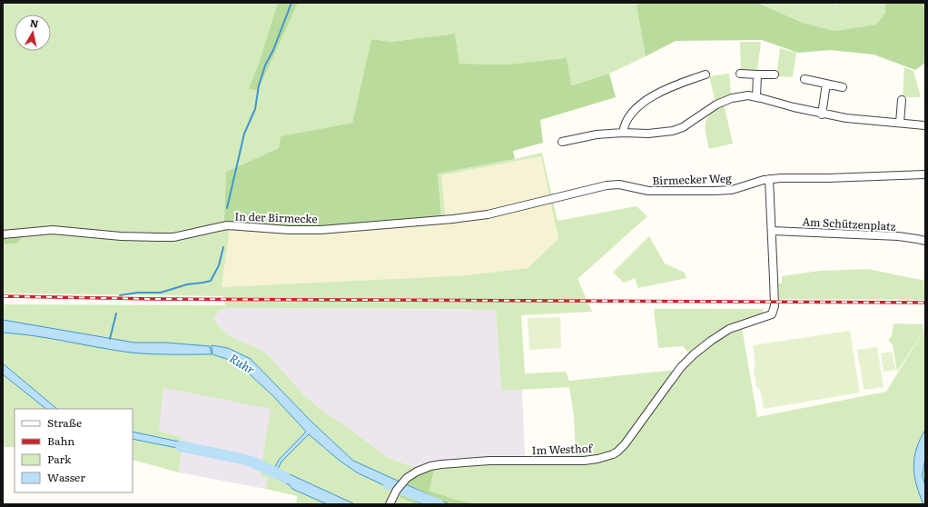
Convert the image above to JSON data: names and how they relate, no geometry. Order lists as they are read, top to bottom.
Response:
{
  "streets": {
    "street": [
      "Birmecker Weg",
      "In der Birmecke",
      "Am Schützenplatz",
      "Im Westhof"
    ]
  },
  "crossings": [
    ["Birmecker Weg", "In der Birmecke"],
    ["Am Schützenplatz", "Im Westhof"]
  ],
  "water": ["Ruhr"],
  "legend": [
    "Straße",
    "Bahn",
    "Park",
    "Wasser"
  ],
  "north": "top"
}
